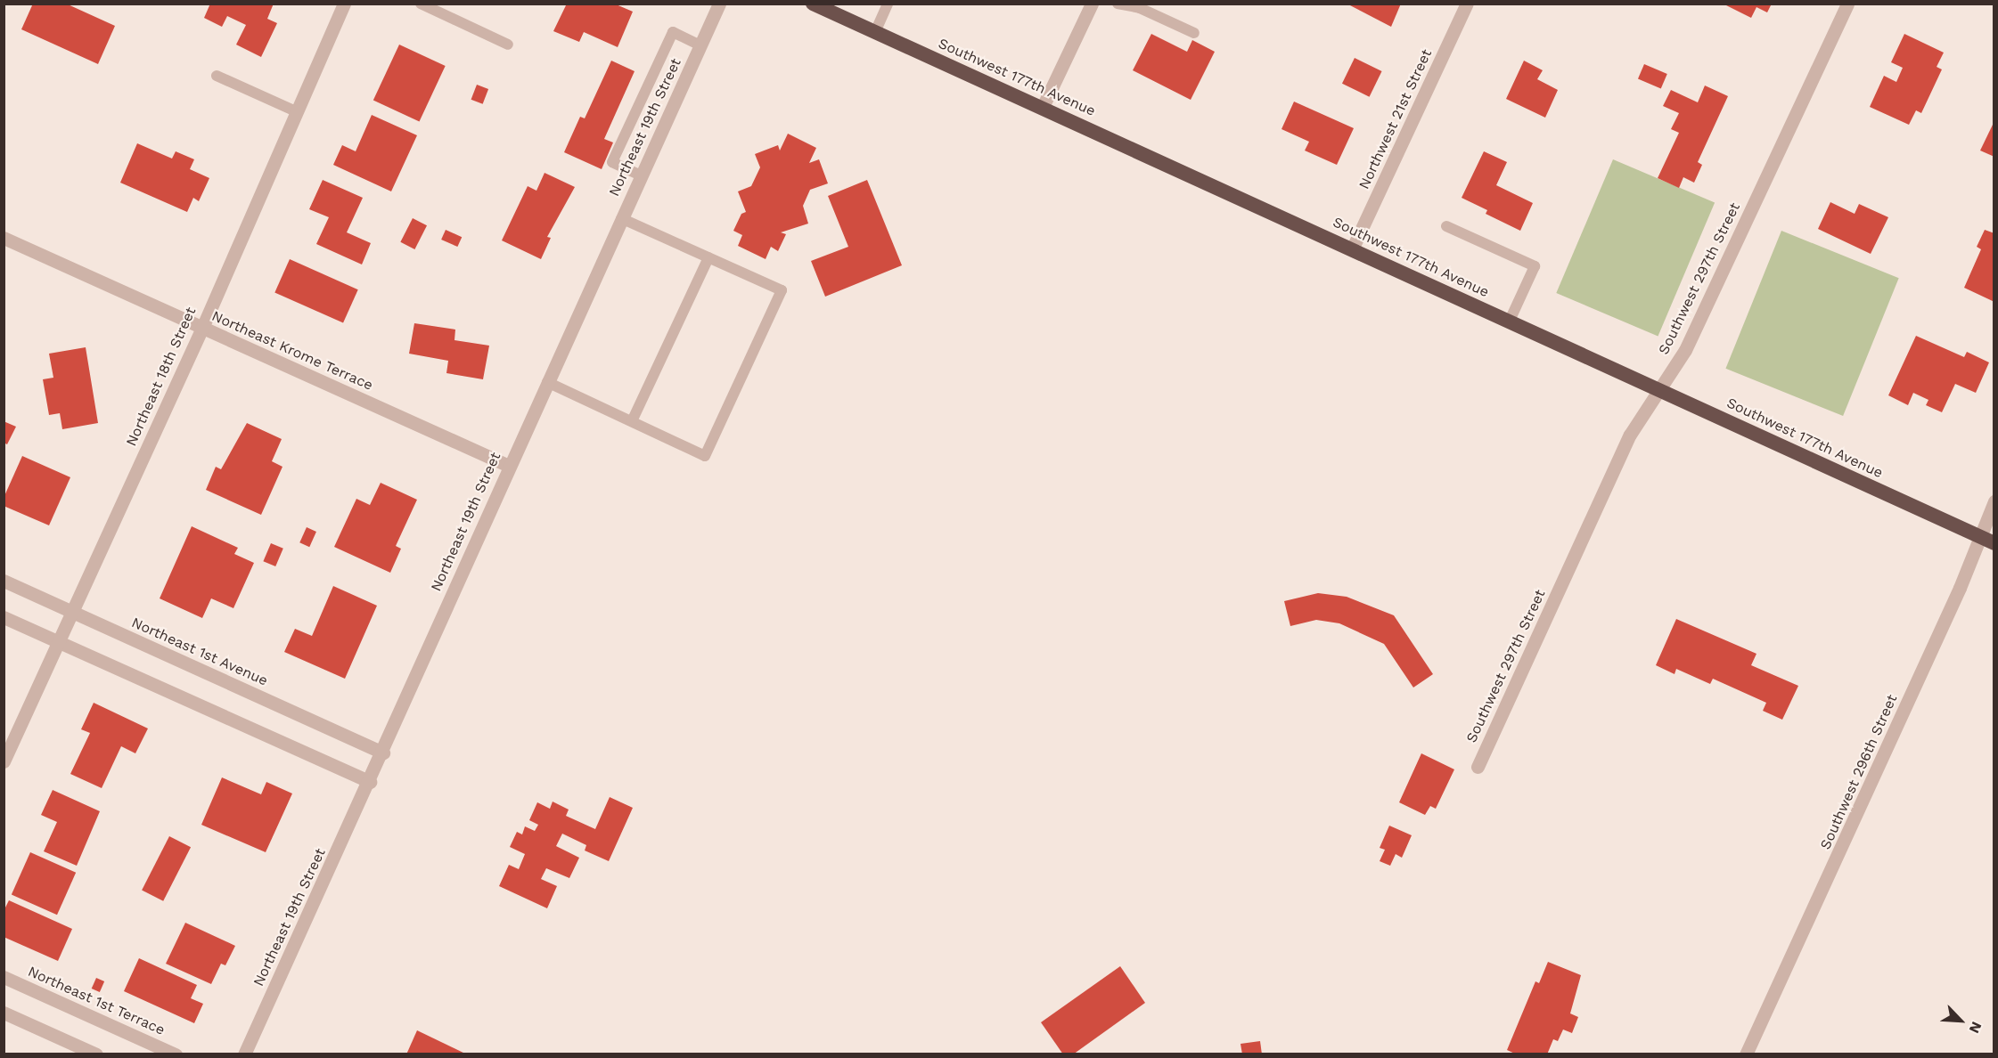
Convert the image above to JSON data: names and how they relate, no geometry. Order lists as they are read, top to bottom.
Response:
{
  "streets": {
    "highway": ["Southwest 177th Avenue"],
    "street": [
      "Northwest 21st Street",
      "Northeast 19th Street",
      "Southwest 297th Street",
      "Northeast Krome Terrace",
      "Northeast 18th Street",
      "Northeast 1st Avenue",
      "Southwest 296th Street",
      "Northeast 1st Terrace"
    ]
  },
  "crossings": [
    ["Southwest 177th Avenue", "Northwest 21st Street"],
    ["Southwest 177th Avenue", "Southwest 297th Street"],
    ["Southwest 177th Avenue", "Southwest 296th Street"],
    ["Northeast 19th Street", "Northeast Krome Terrace"],
    ["Northeast 19th Street", "Northeast 1st Avenue"],
    ["Northeast Krome Terrace", "Northeast 18th Street"],
    ["Northeast 18th Street", "Northeast 1st Avenue"]
  ],
  "north": "bottom right"
}
